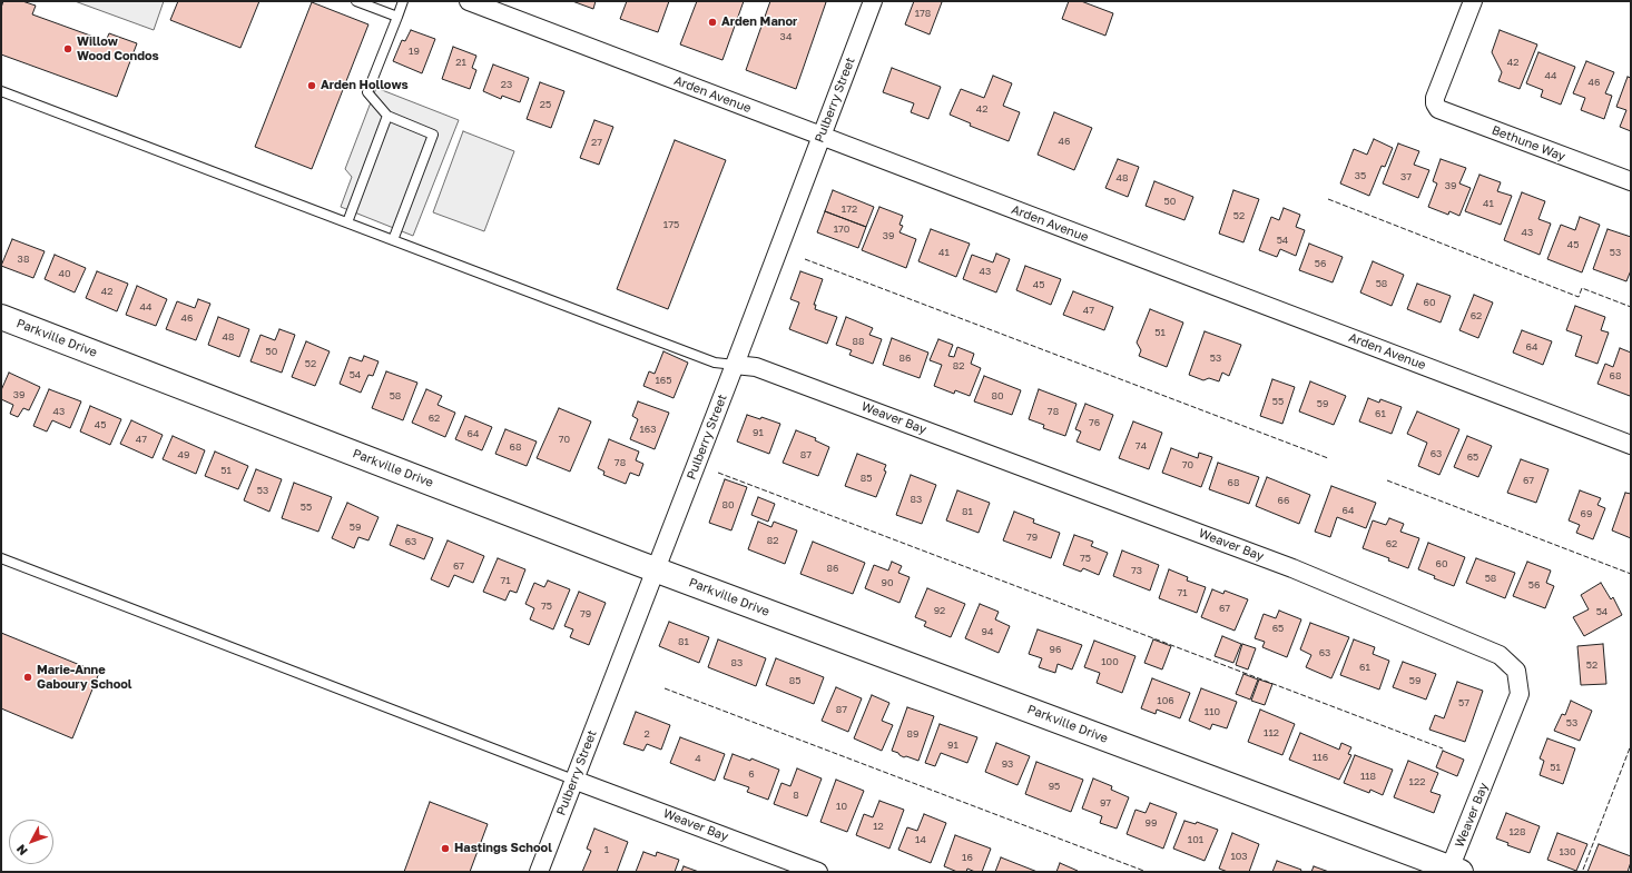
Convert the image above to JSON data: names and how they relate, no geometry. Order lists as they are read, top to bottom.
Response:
{
  "streets": {
    "street": [
      "Arden Avenue",
      "Pulberry Street",
      "Bethune Way",
      "Parkville Drive",
      "Weaver Bay"
    ]
  },
  "crossings": [
    ["Arden Avenue", "Pulberry Street"],
    ["Pulberry Street", "Parkville Drive"],
    ["Pulberry Street", "Weaver Bay"],
    ["Parkville Drive", "Weaver Bay"]
  ],
  "places": [
    "Arden Manor",
    "Willow Wood Condos",
    "Arden Hollows",
    "Marie-Anne Gaboury School",
    "Hastings School"
  ],
  "house_numbers": [
    "178",
    "34",
    "19",
    "21",
    "42",
    "44",
    "46",
    "23",
    "25",
    "42",
    "46",
    "27",
    "35",
    "37",
    "48",
    "39",
    "50",
    "41",
    "172",
    "52",
    "175",
    "170",
    "43",
    "39",
    "54",
    "45",
    "41",
    "53",
    "38",
    "56",
    "43",
    "40",
    "58",
    "45",
    "42",
    "60",
    "44",
    "47",
    "62",
    "46",
    "51",
    "48",
    "88",
    "64",
    "50",
    "86",
    "53",
    "52",
    "82",
    "54",
    "68",
    "165",
    "39",
    "58",
    "80",
    "55",
    "59",
    "43",
    "78",
    "61",
    "62",
    "76",
    "45",
    "163",
    "91",
    "64",
    "47",
    "70",
    "74",
    "68",
    "63",
    "49",
    "87",
    "65",
    "78",
    "70",
    "51",
    "85",
    "67",
    "68",
    "53",
    "83",
    "66",
    "80",
    "55",
    "64",
    "81",
    "69",
    "59",
    "79",
    "82",
    "63",
    "62",
    "75",
    "60",
    "67",
    "86",
    "73",
    "58",
    "71",
    "90",
    "56",
    "71",
    "75",
    "67",
    "92",
    "54",
    "79",
    "65",
    "94",
    "81",
    "96",
    "63",
    "100",
    "83",
    "52",
    "61",
    "85",
    "59",
    "106",
    "57",
    "87",
    "110",
    "53",
    "112",
    "2",
    "89",
    "91",
    "116",
    "4",
    "93",
    "51",
    "6",
    "118",
    "122",
    "95",
    "8",
    "97",
    "10",
    "99",
    "12",
    "128",
    "14",
    "101",
    "1",
    "130",
    "103",
    "16"
  ],
  "north": "bottom left"
}
